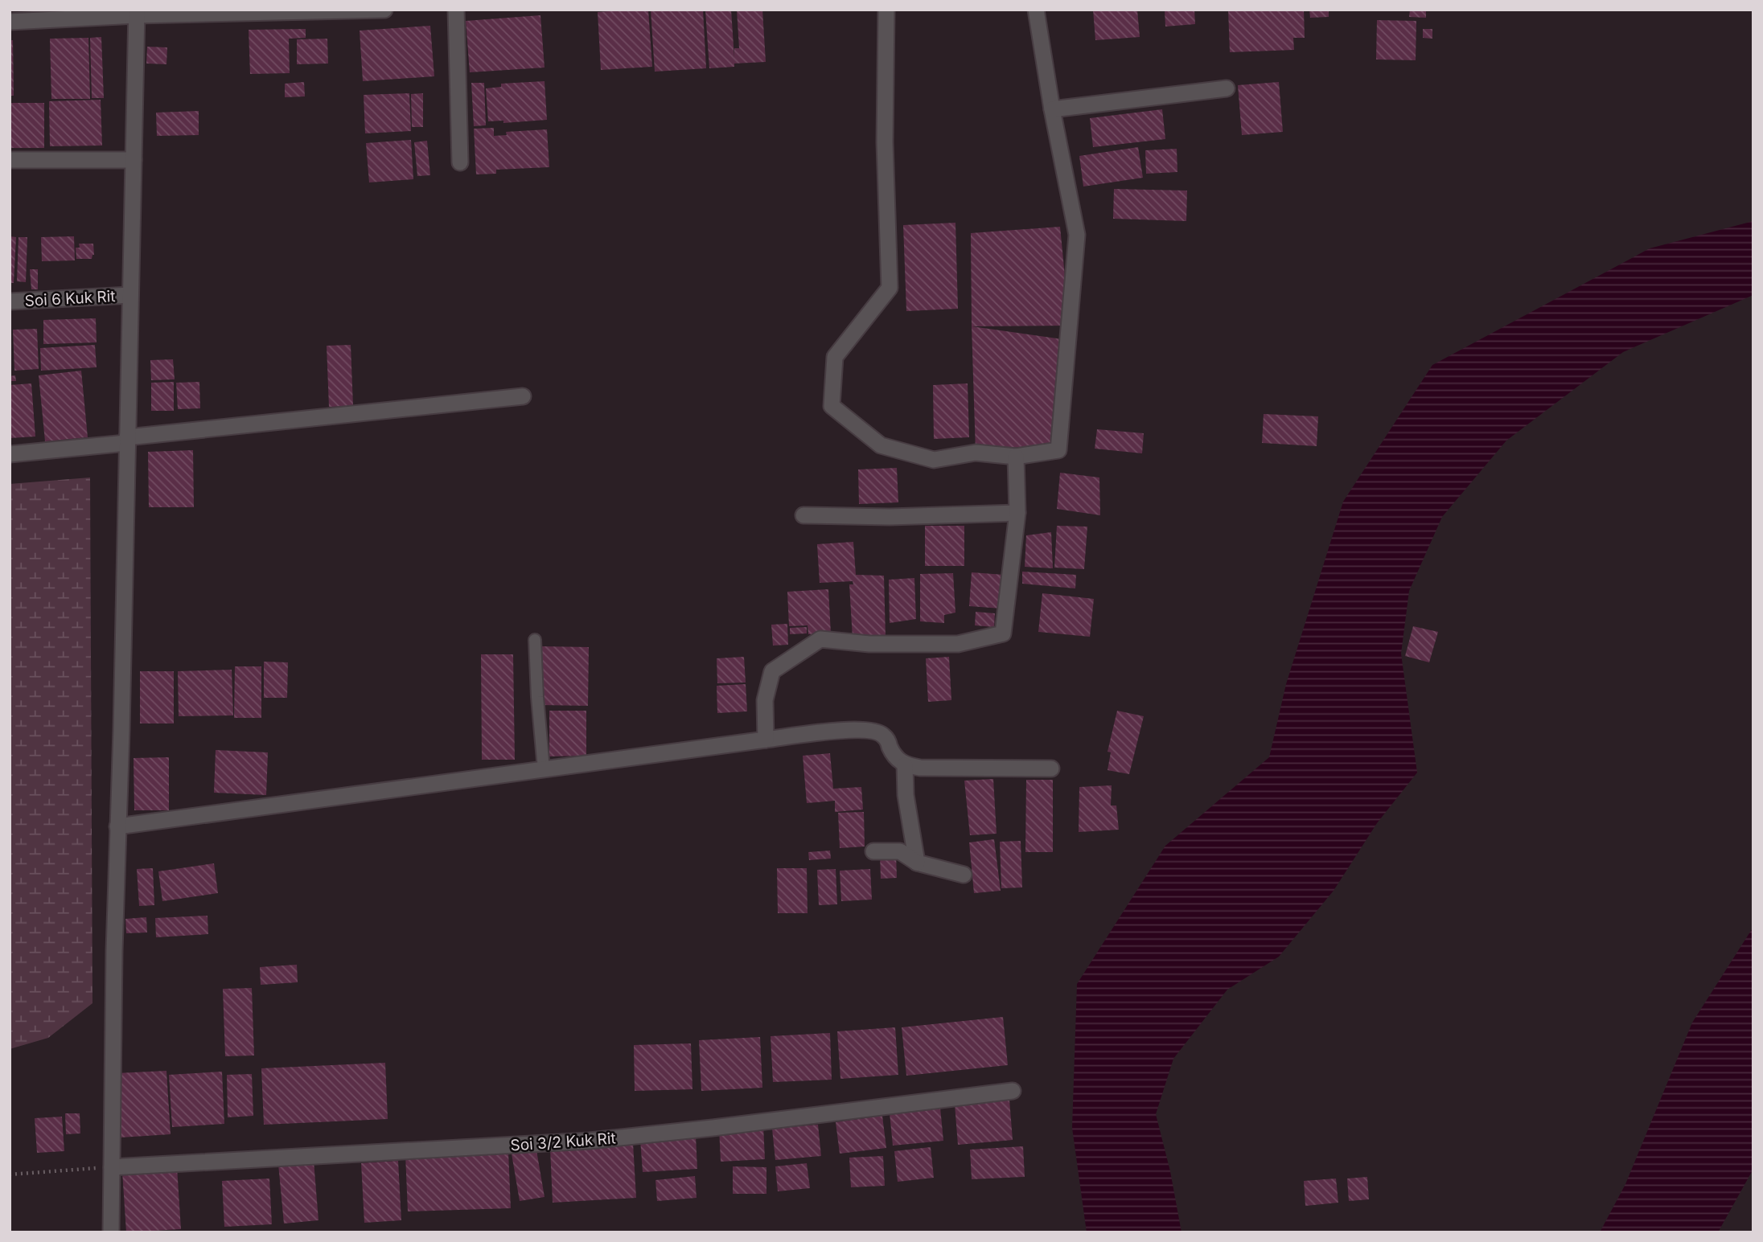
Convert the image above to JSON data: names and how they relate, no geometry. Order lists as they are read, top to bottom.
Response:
{
  "streets": {
    "street": ["Soi 6 Kuk Rit", "Soi 3/2 Kuk Rit"]
  }
}
